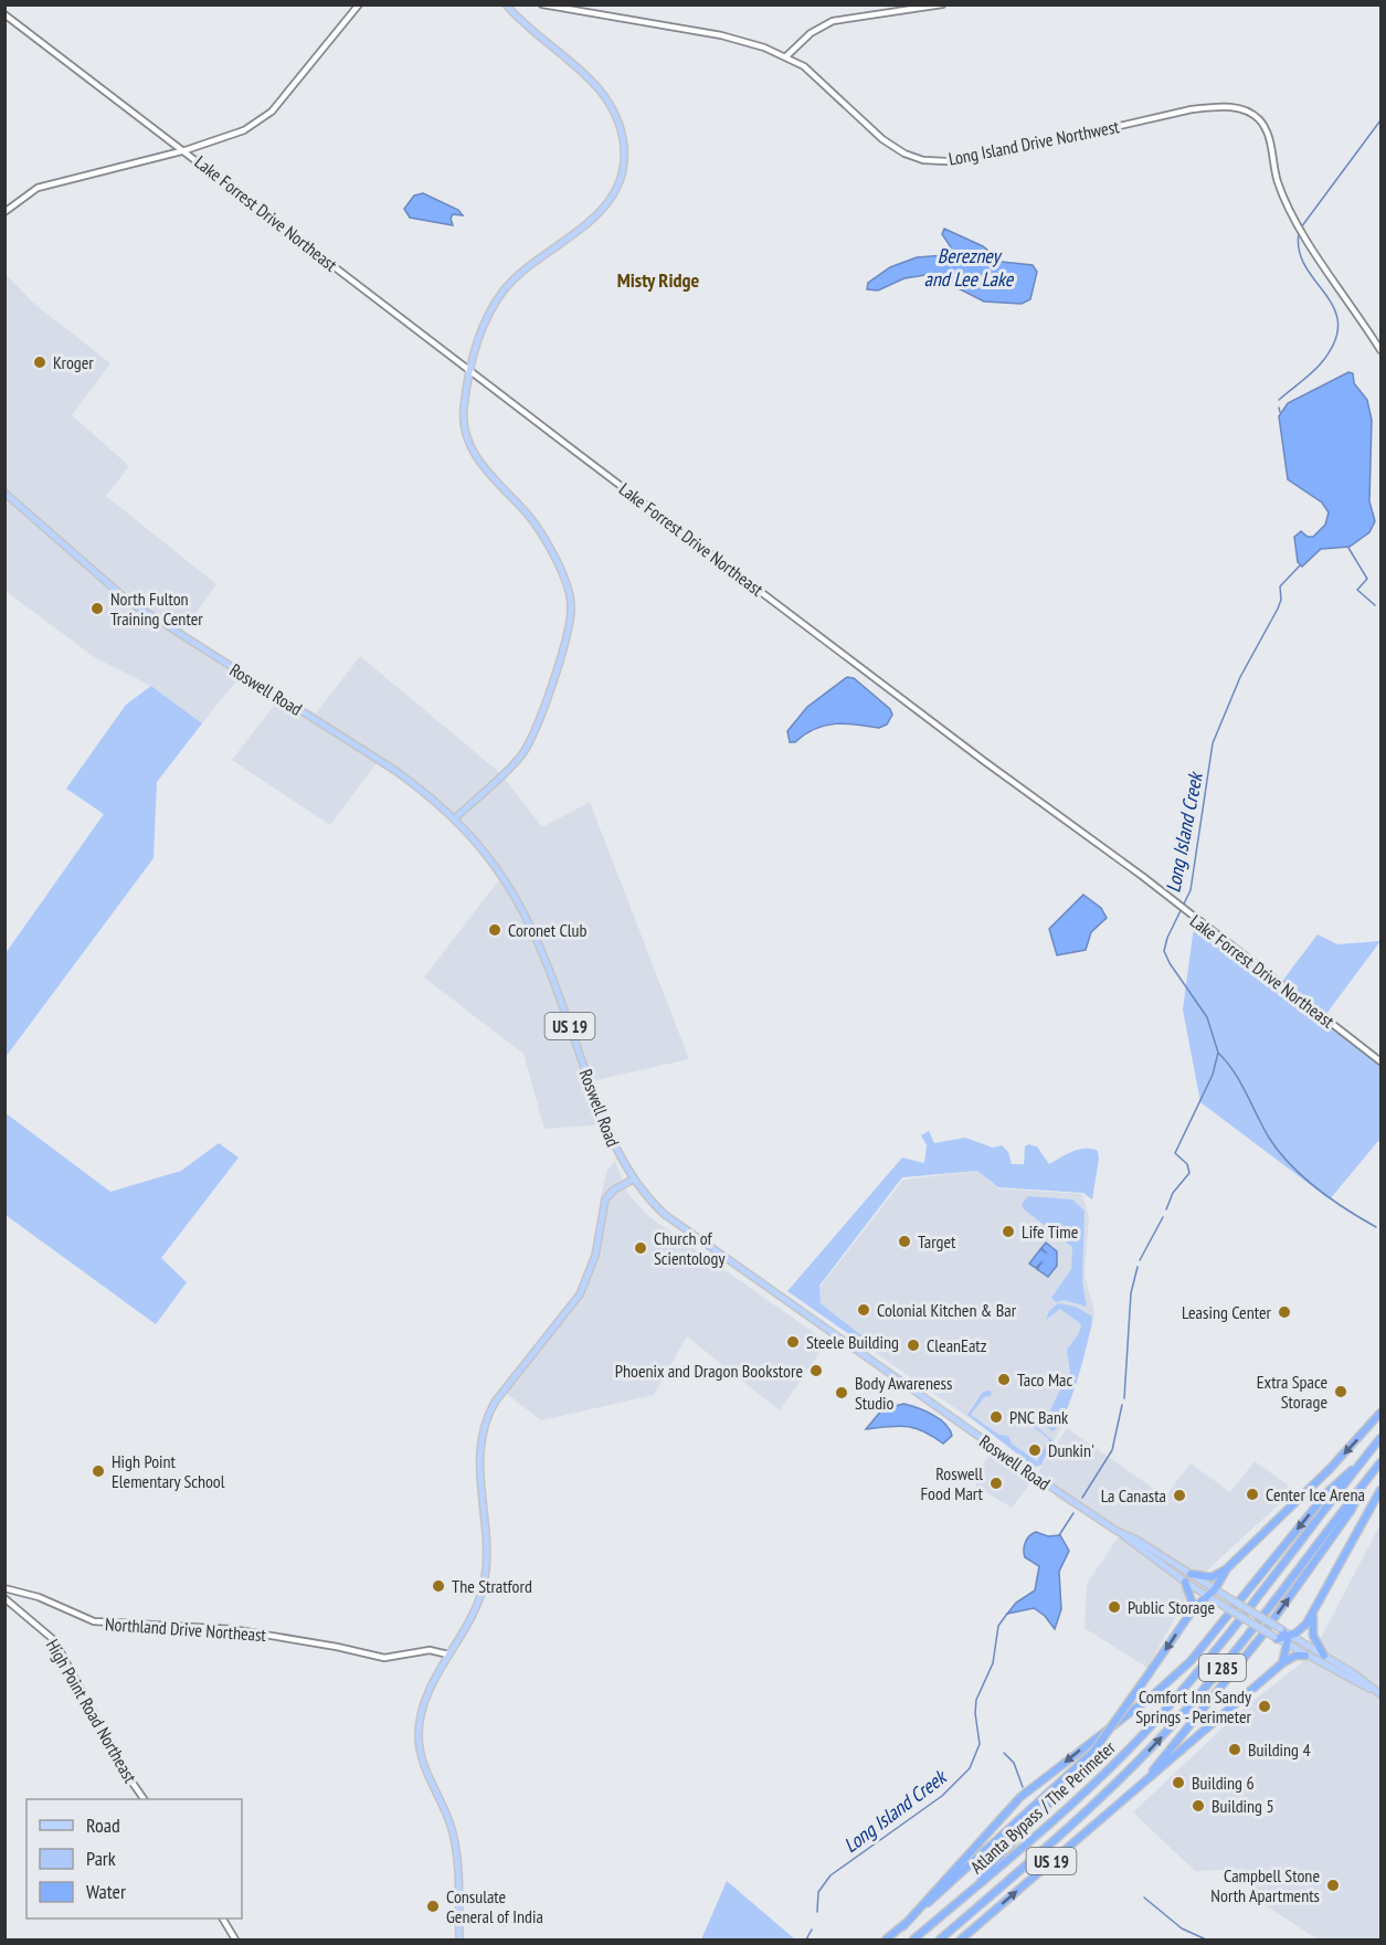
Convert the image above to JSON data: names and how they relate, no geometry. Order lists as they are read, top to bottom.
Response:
{
  "streets": {
    "highway": ["US 19", "I 285", "Atlanta Bypass / The Perimeter"],
    "main road": ["Roswell Road"],
    "street": [
      "Long Island Drive Northwest",
      "Lake Forrest Drive Northeast",
      "Northland Drive Northeast",
      "High Point Road Northeast"
    ]
  },
  "districts": ["Misty Ridge"],
  "water": ["Berezney and Lee Lake", "Long Island Creek"],
  "places": [
    "Kroger",
    "North Fulton Training Center",
    "Coronet Club",
    "Life Time",
    "Target",
    "Church of Scientology",
    "Colonial Kitchen & Bar",
    "Leasing Center",
    "Steele Building",
    "CleanEatz",
    "Phoenix and Dragon Bookstore",
    "Taco Mac",
    "Extra Space Storage",
    "Body Awareness Studio",
    "PNC Bank",
    "Dunkin'",
    "High Point Elementary School",
    "Roswell Food Mart",
    "Center Ice Arena",
    "La Canasta",
    "The Stratford",
    "Public Storage",
    "Comfort Inn Sandy Springs - Perimeter",
    "Building 4",
    "Building 6",
    "Building 5",
    "Campbell Stone North Apartments",
    "Consulate General of India"
  ],
  "legend": ["Road", "Park", "Water"]
}
